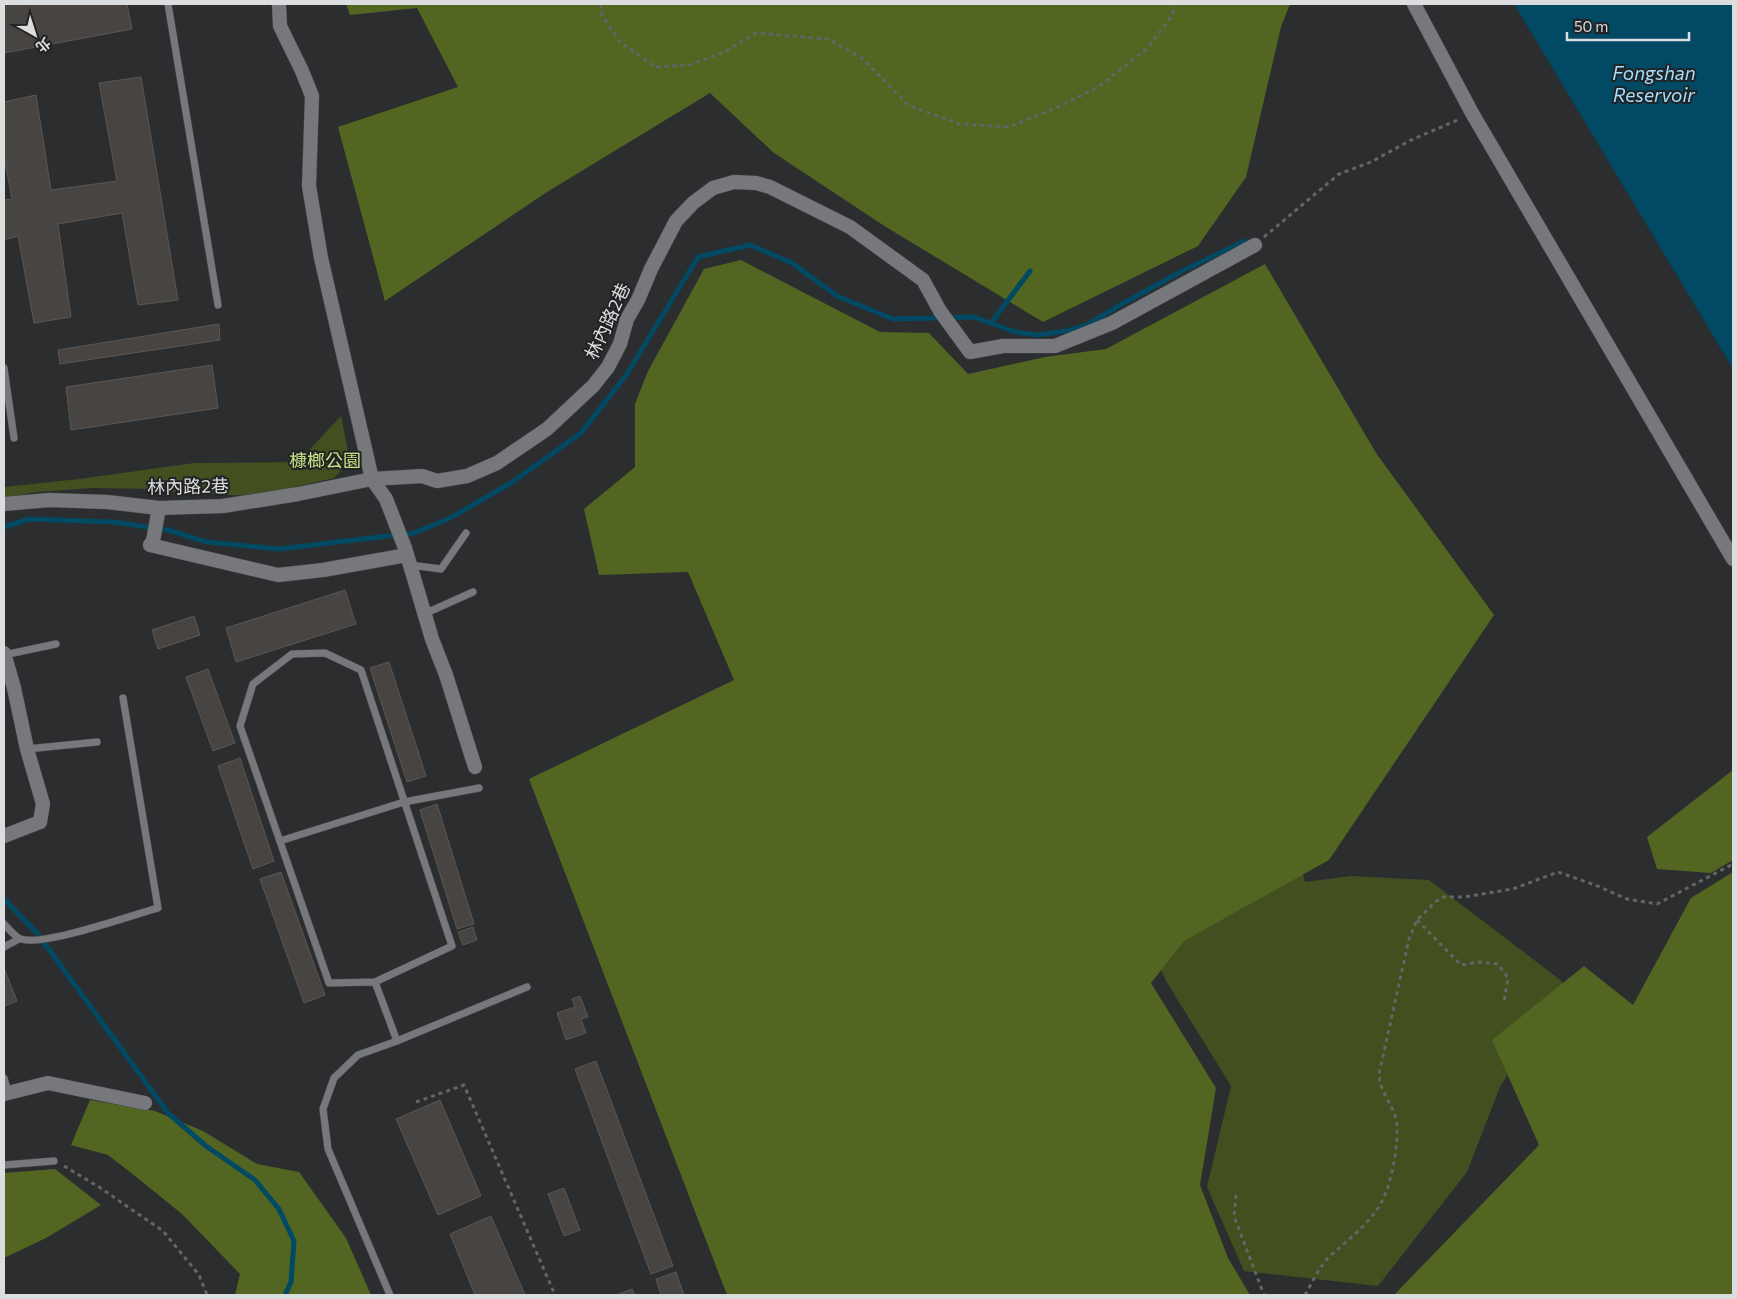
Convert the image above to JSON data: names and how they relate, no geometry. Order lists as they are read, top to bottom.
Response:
{
  "streets": {
    "street": ["林內路2巷"]
  },
  "water": ["Fongshan Reservoir"],
  "parks": ["槺榔公園"],
  "scale_bar": "50 m",
  "north": "bottom right"
}
